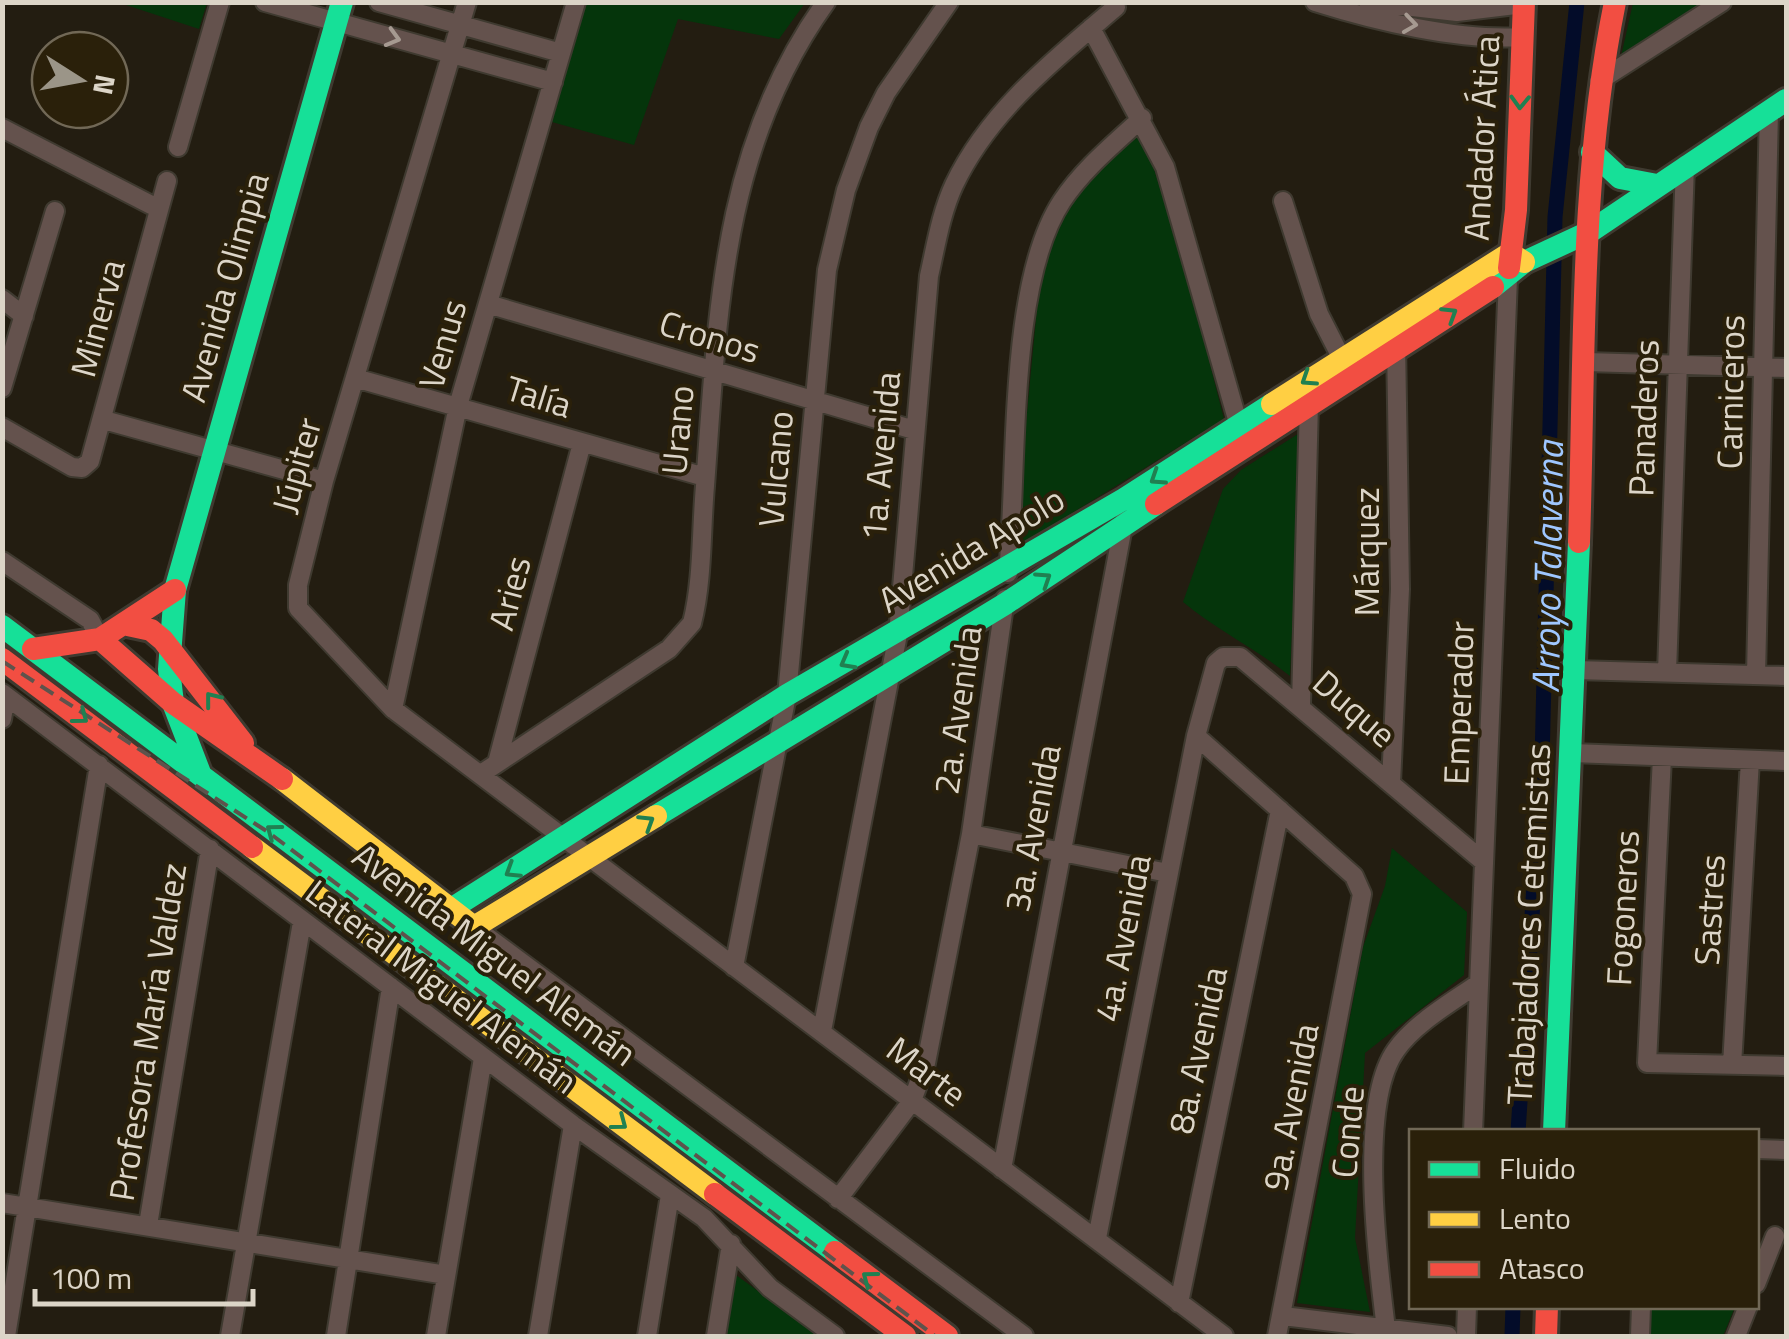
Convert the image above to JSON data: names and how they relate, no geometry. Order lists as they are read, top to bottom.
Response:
{
  "streets": {
    "main road": [
      "Andador Ática",
      "Avenida Olimpia",
      "Avenida Apolo",
      "Trabajadores Cetemistas",
      "Avenida Miguel Alemán"
    ],
    "street": [
      "Minerva",
      "Cronos",
      "Venus",
      "Carniceros",
      "Talía",
      "Panaderos",
      "Urano",
      "1a. Avenida",
      "Júpiter",
      "Vulcano",
      "Márquez",
      "Aries",
      "Emperador",
      "Duque",
      "2a. Avenida",
      "3a. Avenida",
      "Fogoneros",
      "Sastres",
      "4a. Avenida",
      "Lateral Miguel Alemán",
      "Profesora María Valdez",
      "8a. Avenida",
      "Marte",
      "9a. Avenida",
      "Conde"
    ]
  },
  "crossings": [
    ["Andador Ática", "Avenida Apolo"],
    ["Andador Ática", "Emperador"],
    ["Avenida Olimpia", "Avenida Miguel Alemán"],
    ["Cronos", "Venus"],
    ["Cronos", "Urano"],
    ["Cronos", "1a. Avenida"],
    ["Cronos", "Vulcano"],
    ["Venus", "Talía"],
    ["Venus", "Júpiter"],
    ["Carniceros", "Avenida Apolo"],
    ["Talía", "Urano"],
    ["Talía", "Júpiter"],
    ["Talía", "Aries"],
    ["Panaderos", "Avenida Apolo"],
    ["Urano", "Júpiter"],
    ["Urano", "Aries"],
    ["1a. Avenida", "Avenida Apolo"],
    ["1a. Avenida", "Marte"],
    ["Júpiter", "Avenida Apolo"],
    ["Júpiter", "Marte"],
    ["Vulcano", "Avenida Apolo"],
    ["Vulcano", "Marte"],
    ["Avenida Apolo", "Márquez"],
    ["Avenida Apolo", "Emperador"],
    ["Avenida Apolo", "2a. Avenida"],
    ["Avenida Apolo", "3a. Avenida"],
    ["Avenida Apolo", "Trabajadores Cetemistas"],
    ["Avenida Apolo", "Avenida Miguel Alemán"],
    ["Avenida Apolo", "Marte"],
    ["Márquez", "Duque"],
    ["Emperador", "Duque"],
    ["Emperador", "Conde"],
    ["Duque", "4a. Avenida"],
    ["2a. Avenida", "Avenida Miguel Alemán"],
    ["2a. Avenida", "Marte"],
    ["3a. Avenida", "Marte"],
    ["Fogoneros", "Sastres"],
    ["4a. Avenida", "Marte"],
    ["Lateral Miguel Alemán", "Profesora María Valdez"],
    ["8a. Avenida", "Marte"],
    ["8a. Avenida", "9a. Avenida"]
  ],
  "one_way": ["Andador Ática"],
  "water": ["Arroyo Talaverna"],
  "legend": ["Fluido", "Lento", "Atasco"],
  "scale_bar": "100 m",
  "north": "right"
}
